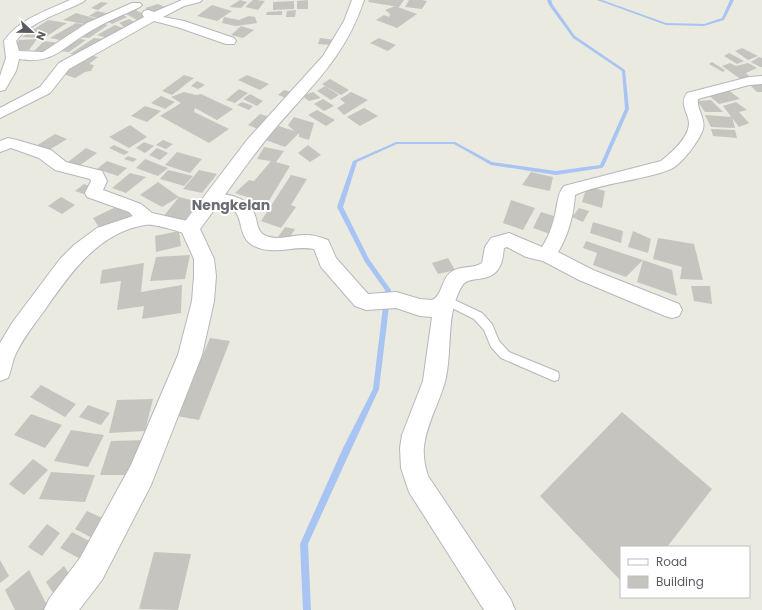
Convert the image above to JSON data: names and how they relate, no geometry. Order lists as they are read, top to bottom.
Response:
{
  "districts": ["Nengkelan"],
  "legend": ["Road", "Building"],
  "north": "right"
}
